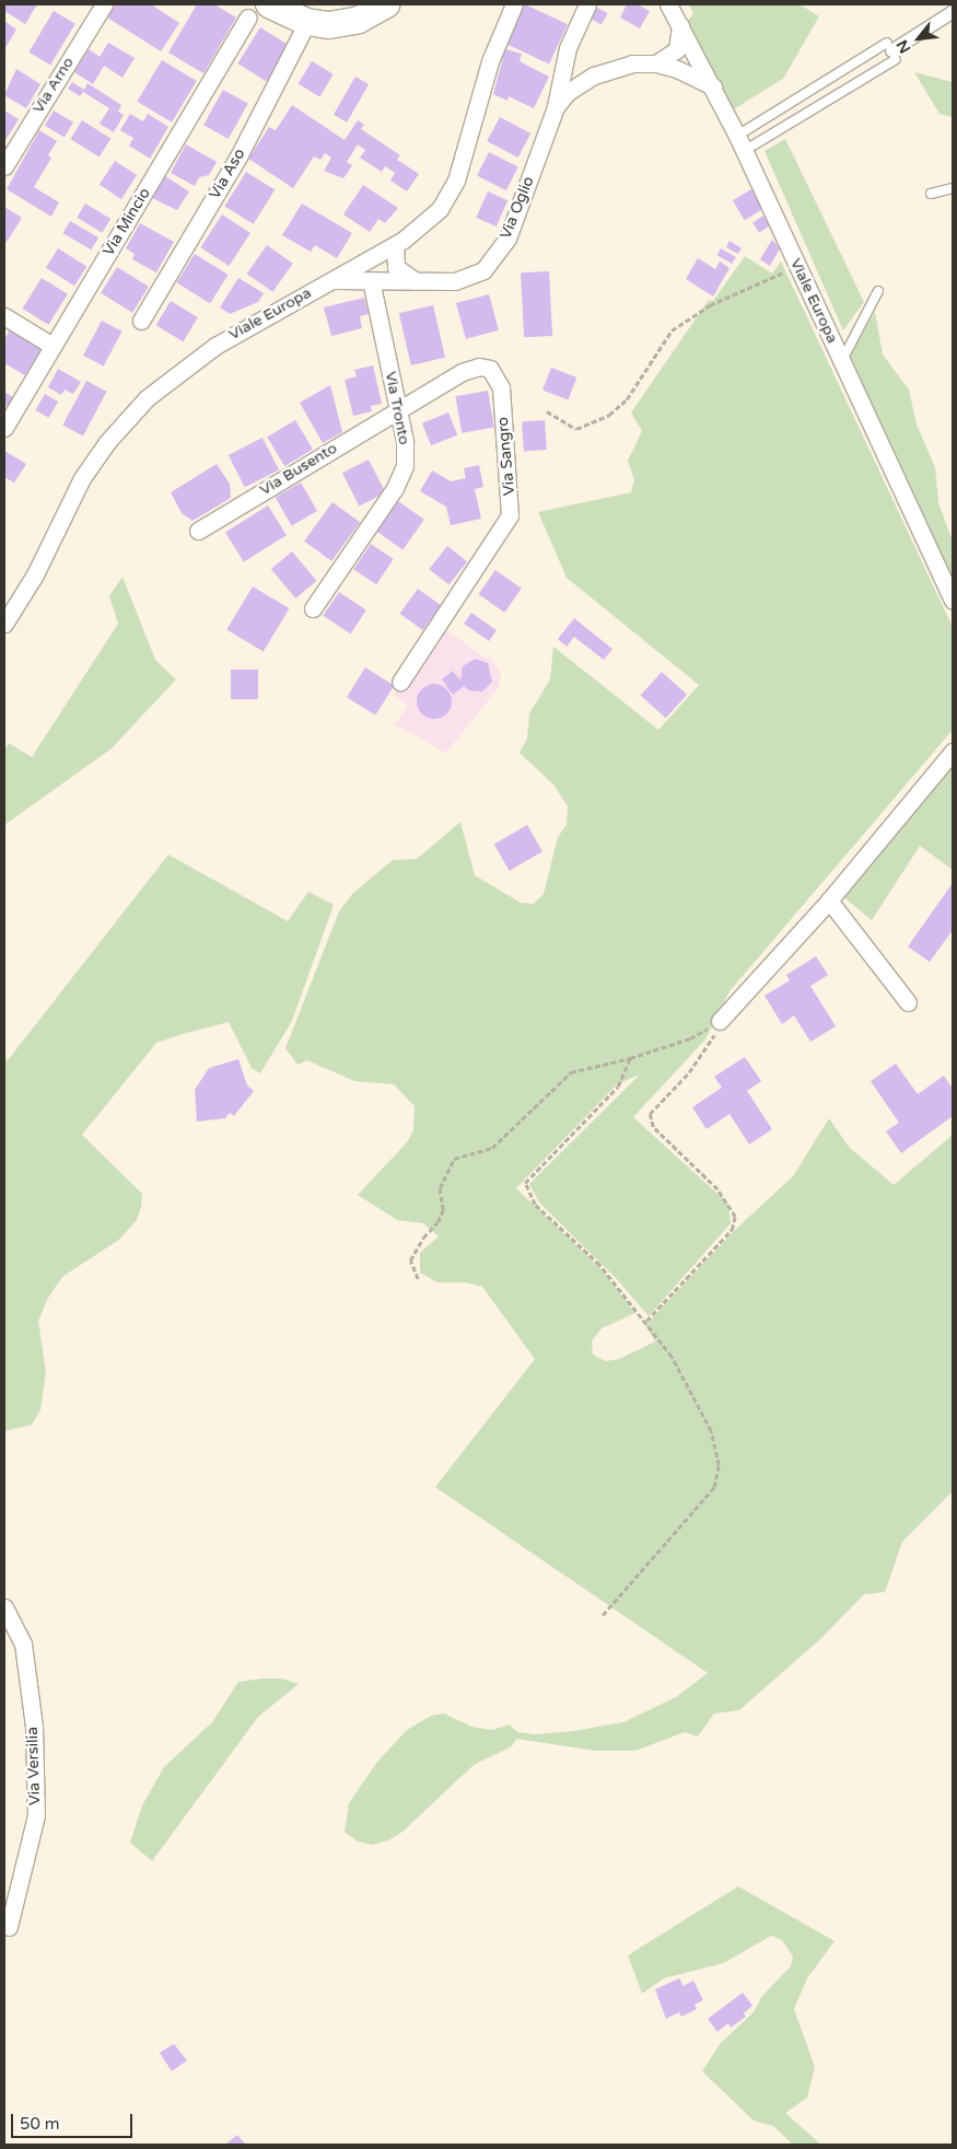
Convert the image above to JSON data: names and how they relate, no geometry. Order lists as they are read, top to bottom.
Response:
{
  "streets": {
    "street": [
      "Via Arno",
      "Via Aso",
      "Via Oglio",
      "Via Mincio",
      "Viale Europa",
      "Via Tronto",
      "Via Sangro",
      "Via Busento",
      "Via Versilia"
    ]
  },
  "crossings": [
    ["Via Oglio", "Viale Europa"],
    ["Via Oglio", "Via Tronto"],
    ["Via Tronto", "Via Sangro"],
    ["Via Tronto", "Via Busento"],
    ["Via Sangro", "Via Busento"]
  ],
  "scale_bar": "50 m",
  "north": "bottom left"
}
